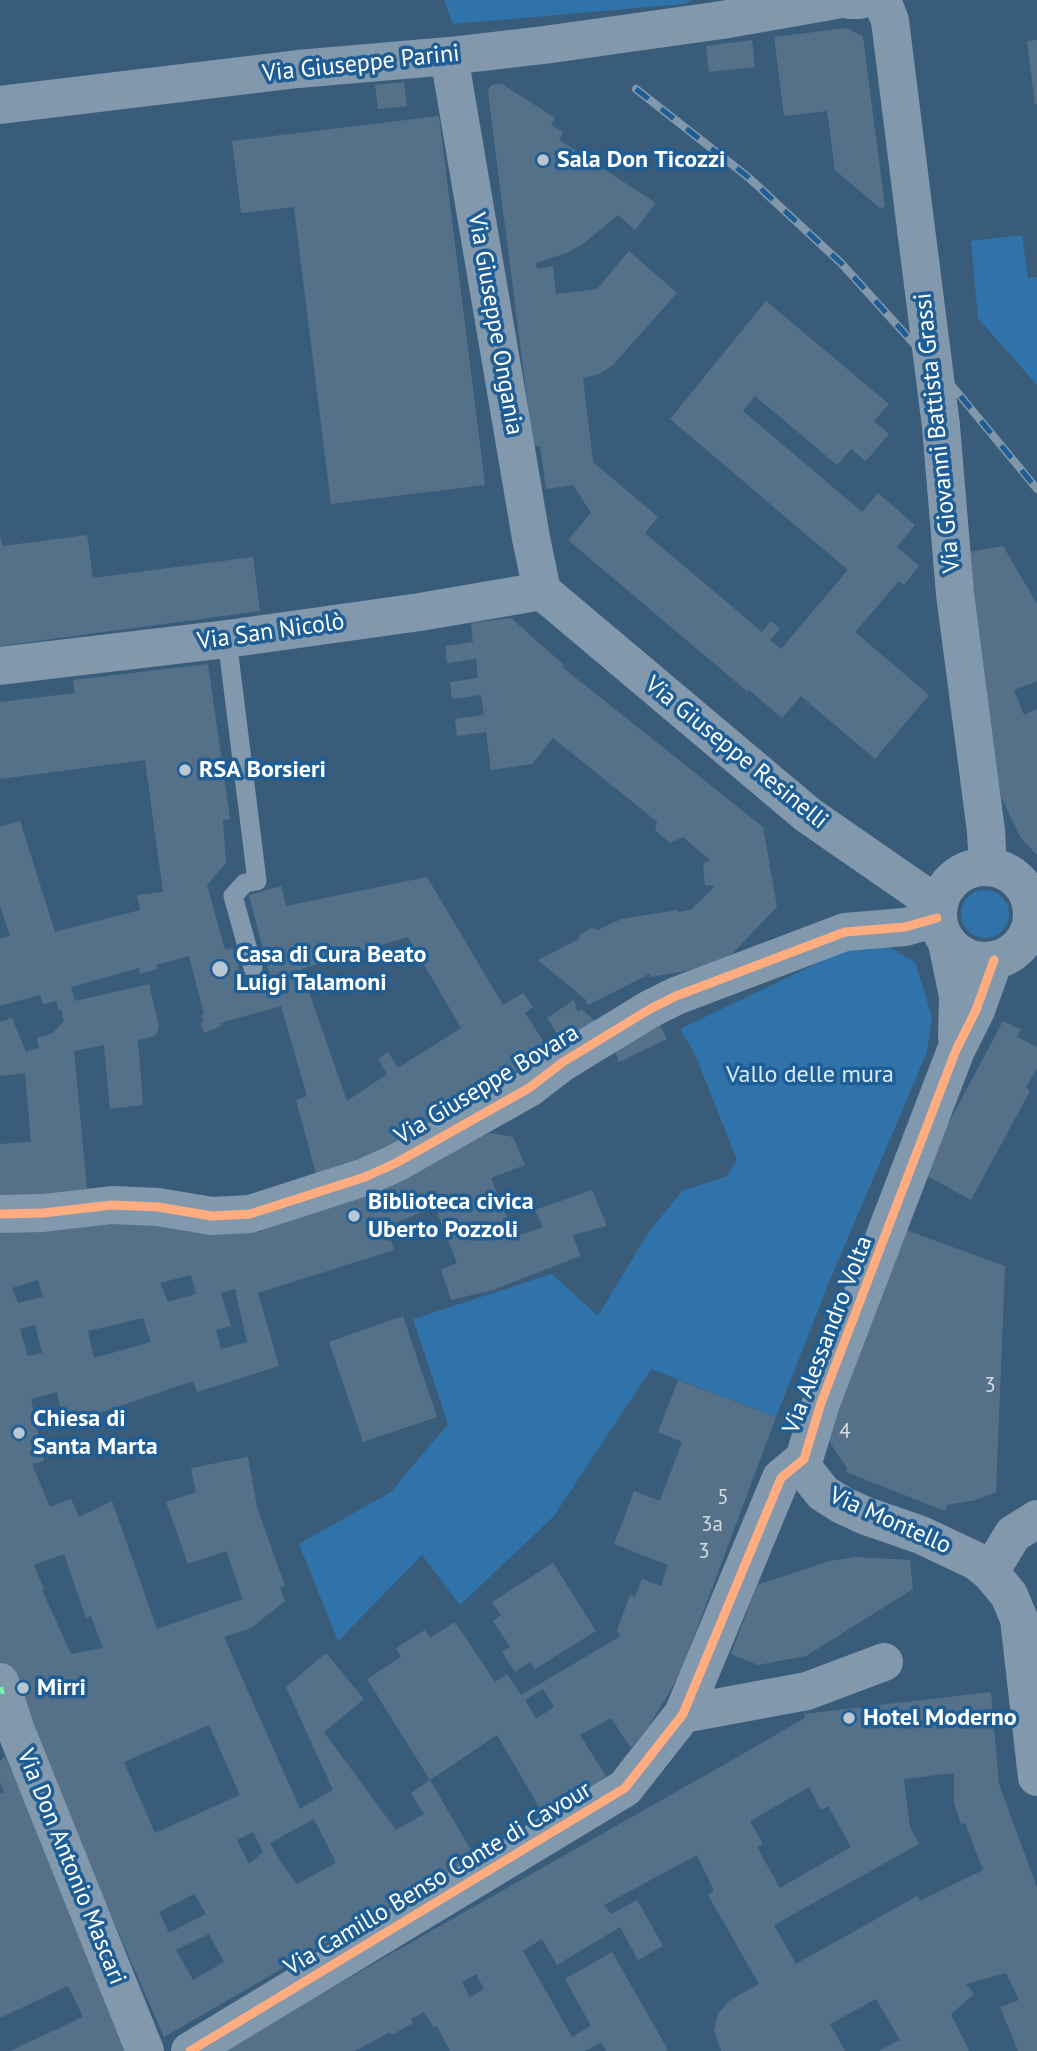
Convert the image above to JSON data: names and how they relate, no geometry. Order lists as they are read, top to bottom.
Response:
{
  "streets": {
    "street": [
      "Via Giuseppe Parini",
      "Via Giuseppe Ongania",
      "Via Giovanni Battista Grassi",
      "Via San Nicolò",
      "Via Giuseppe Resinelli",
      "Via Giuseppe Bovara",
      "Via Alessandro Volta",
      "Via Montello",
      "Via Don Antonio Mascari",
      "Via Camillo Benso Conte di Cavour"
    ]
  },
  "crossings": [
    ["Via Giuseppe Parini", "Via Giuseppe Ongania"],
    ["Via Giuseppe Ongania", "Via San Nicolò"],
    ["Via Giuseppe Ongania", "Via Giuseppe Resinelli"],
    ["Via Giovanni Battista Grassi", "Via Giuseppe Resinelli"],
    ["Via Giovanni Battista Grassi", "Via Giuseppe Bovara"],
    ["Via Giovanni Battista Grassi", "Via Alessandro Volta"],
    ["Via San Nicolò", "Via Giuseppe Resinelli"],
    ["Via Giuseppe Resinelli", "Via Giuseppe Bovara"],
    ["Via Giuseppe Resinelli", "Via Alessandro Volta"],
    ["Via Giuseppe Bovara", "Via Alessandro Volta"],
    ["Via Alessandro Volta", "Via Montello"],
    ["Via Alessandro Volta", "Via Camillo Benso Conte di Cavour"]
  ],
  "parks": ["Vallo delle mura"],
  "places": [
    "Sala Don Ticozzi",
    "RSA Borsieri",
    "Casa di Cura Beato Luigi Talamoni",
    "Biblioteca civica Uberto Pozzoli",
    "Chiesa di Santa Marta",
    "Mirri",
    "Hotel Moderno"
  ],
  "house_numbers": [
    "3",
    "4",
    "5",
    "3a",
    "3"
  ]
}
